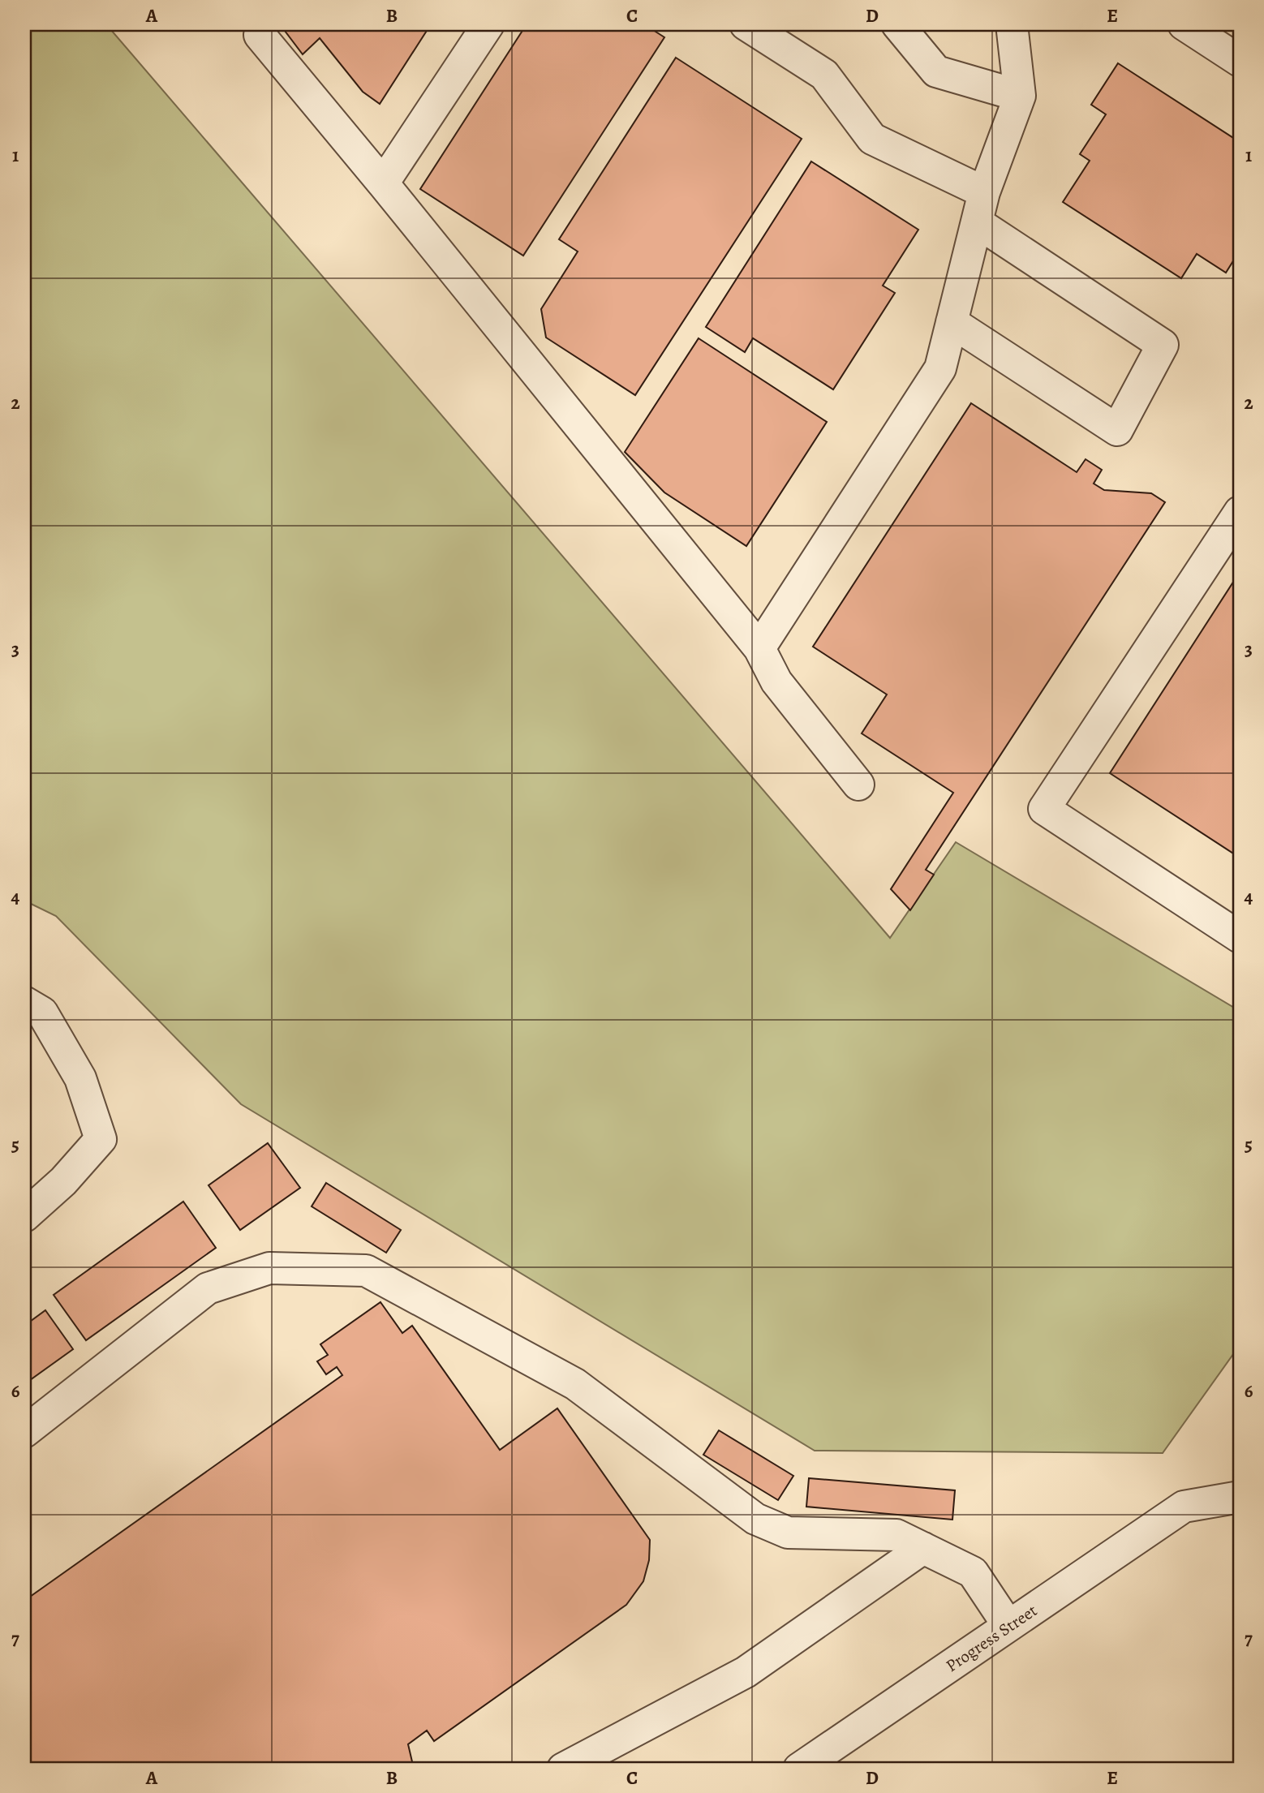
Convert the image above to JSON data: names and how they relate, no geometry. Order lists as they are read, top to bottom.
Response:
{
  "streets": {
    "street": ["Progress Street"]
  },
  "grid": {
    "columns": [
      "A",
      "B",
      "C",
      "D",
      "E"
    ],
    "rows": [
      "1",
      "2",
      "3",
      "4",
      "5",
      "6",
      "7"
    ]
  }
}
